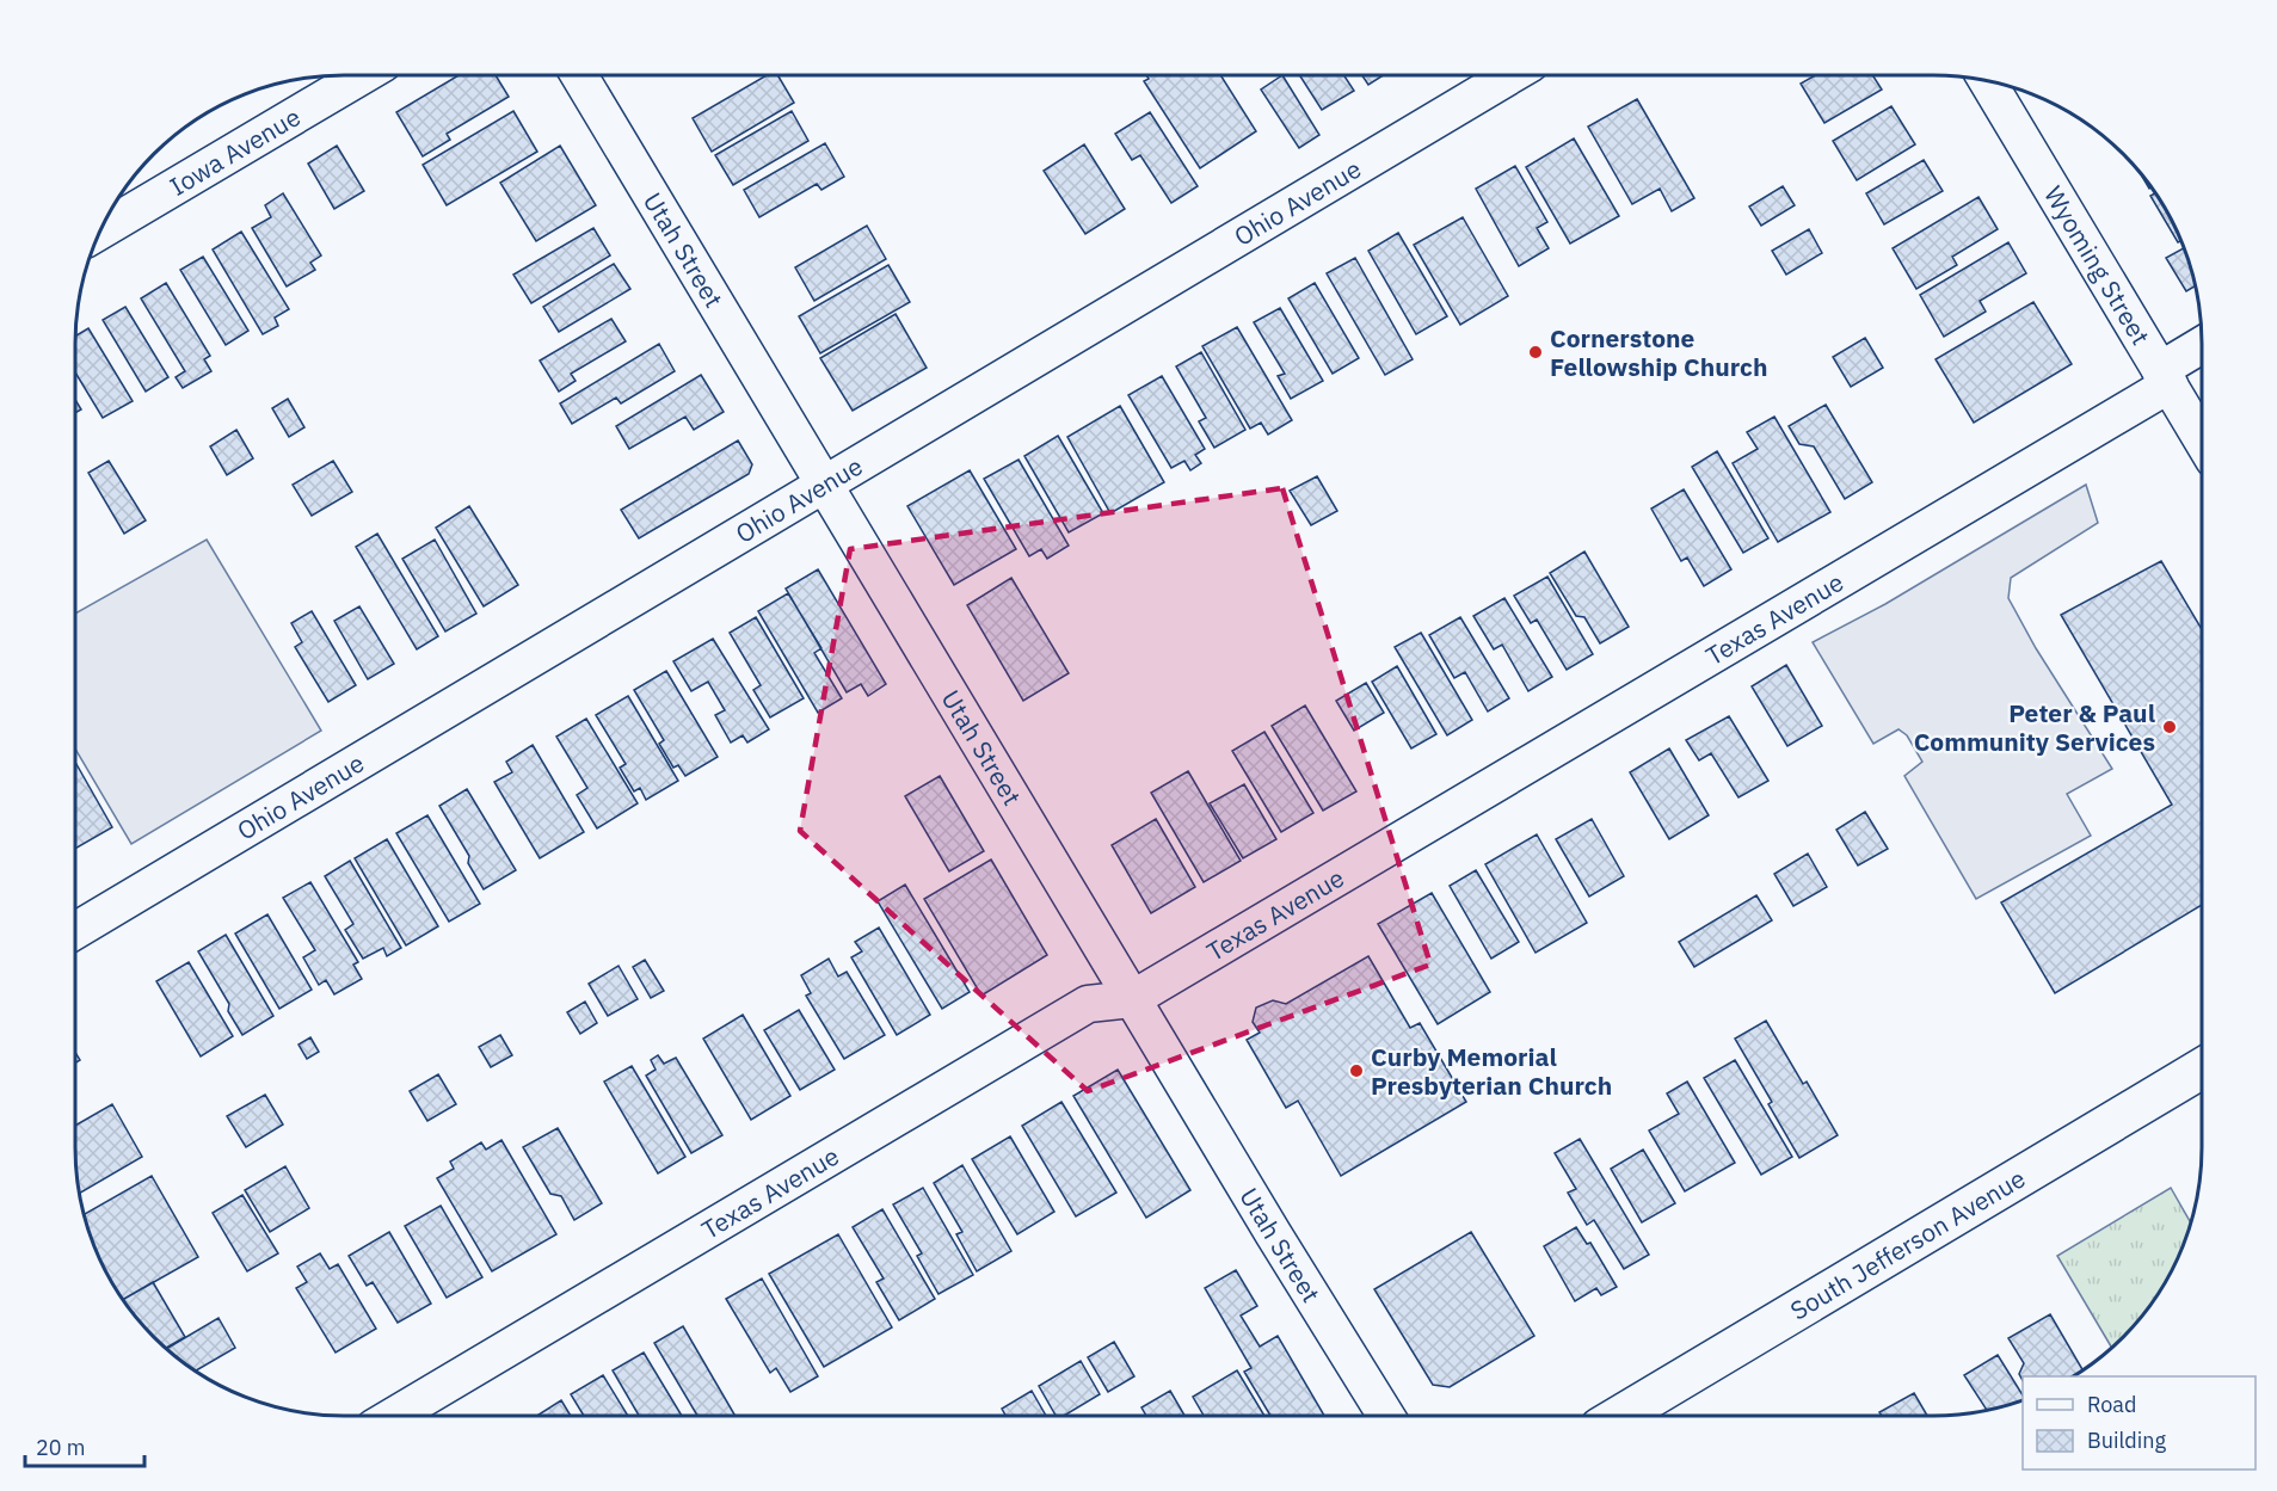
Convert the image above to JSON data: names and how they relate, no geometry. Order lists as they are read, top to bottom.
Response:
{
  "streets": {
    "main road": ["South Jefferson Avenue"],
    "street": [
      "Iowa Avenue",
      "Ohio Avenue",
      "Utah Street",
      "Wyoming Street",
      "Texas Avenue"
    ]
  },
  "crossings": [
    ["Ohio Avenue", "Utah Street"],
    ["Utah Street", "Texas Avenue"],
    ["Wyoming Street", "Texas Avenue"]
  ],
  "places": ["Cornerstone Fellowship Church", "Peter & Paul Community Services", "Curby Memorial Presbyterian Church"],
  "legend": ["Road", "Building"],
  "scale_bar": "20 m"
}
